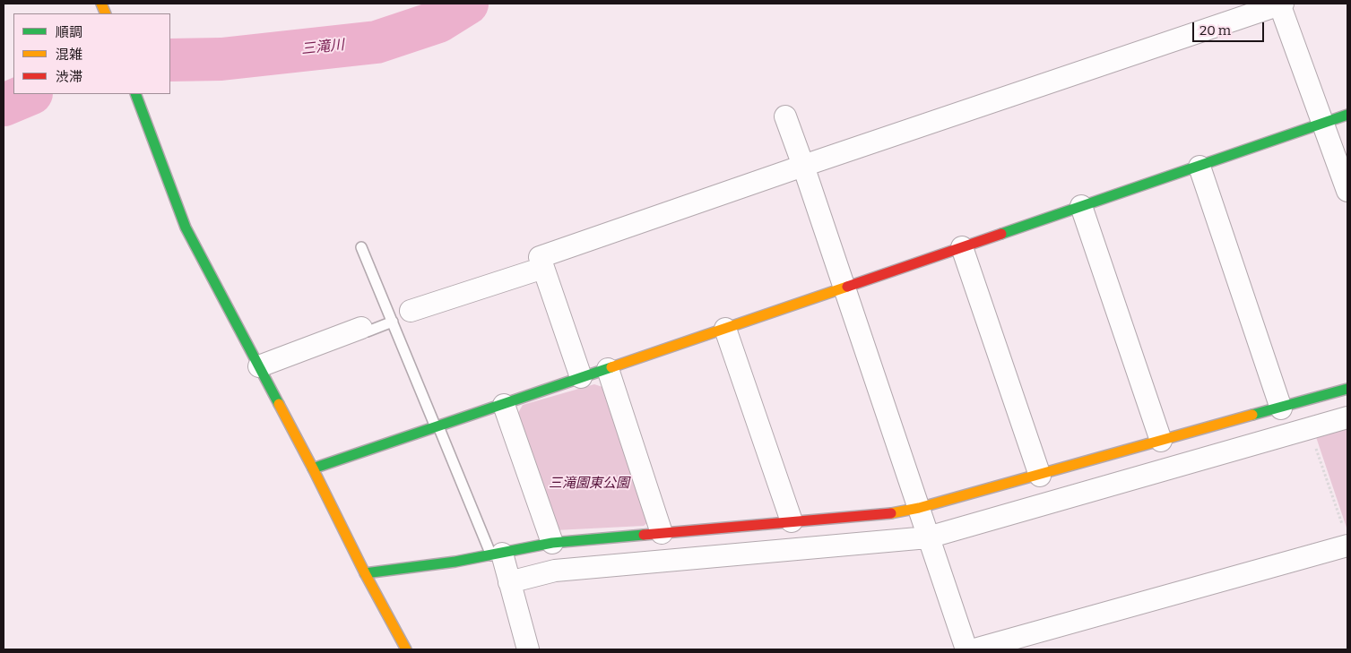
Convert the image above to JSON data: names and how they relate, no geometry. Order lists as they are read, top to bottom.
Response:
{
  "water": ["三滝川"],
  "parks": ["三滝園東公園"],
  "legend": ["順調", "混雑", "渋滞"],
  "scale_bar": "20 m"
}
